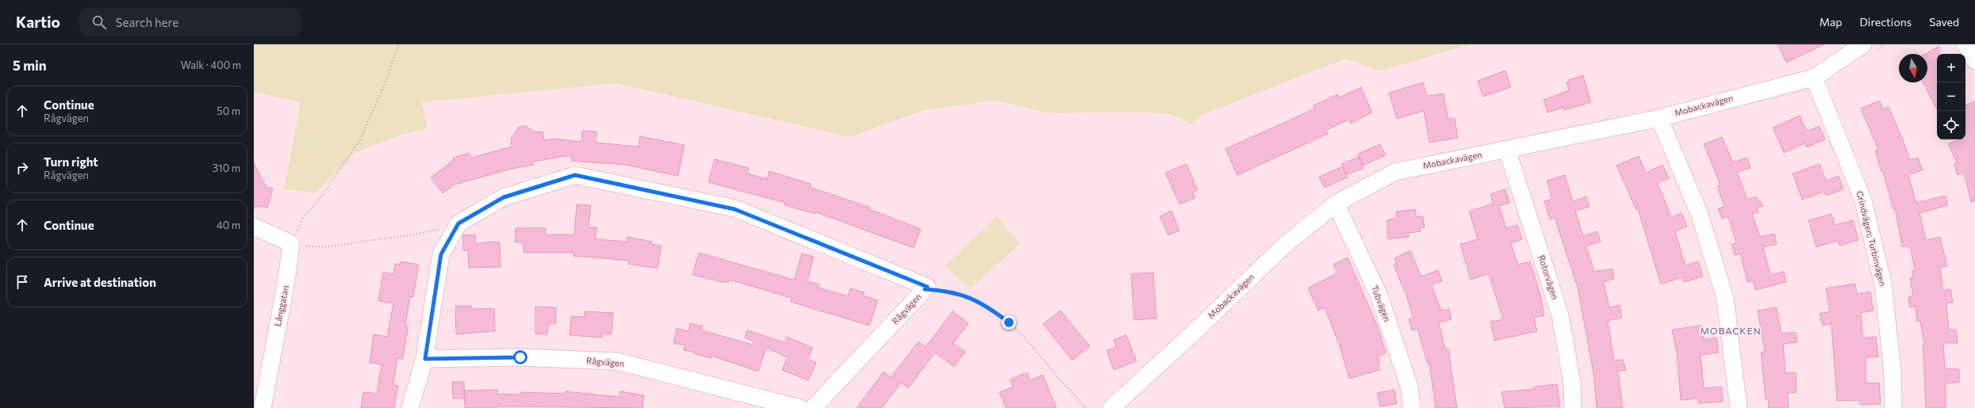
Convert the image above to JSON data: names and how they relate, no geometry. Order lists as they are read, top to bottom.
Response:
{
  "streets": {
    "street": [
      "Mobackavägen",
      "Grindvägen; Turbinvägen",
      "Rotorvägen",
      "Tubvägen",
      "Långgatan",
      "Rågvägen"
    ]
  },
  "crossings": [
    ["Mobackavägen", "Grindvägen; Turbinvägen"],
    ["Mobackavägen", "Rotorvägen"],
    ["Mobackavägen", "Tubvägen"]
  ],
  "districts": ["MOBACKEN"],
  "north": "bottom",
  "page": {
    "header": "Kartio",
    "search": "Search here",
    "nav": ["Map", "Directions", "Saved"],
    "heading": ["5 min", "Walk · 400 m"],
    "map_buttons": ["+", "−"],
    "list": [
      ["Continue", "Rågvägen", "50 m"],
      ["Turn right", "Rågvägen", "310 m"],
      ["Continue", "40 m"],
      "Arrive at destination"
    ]
  }
}
